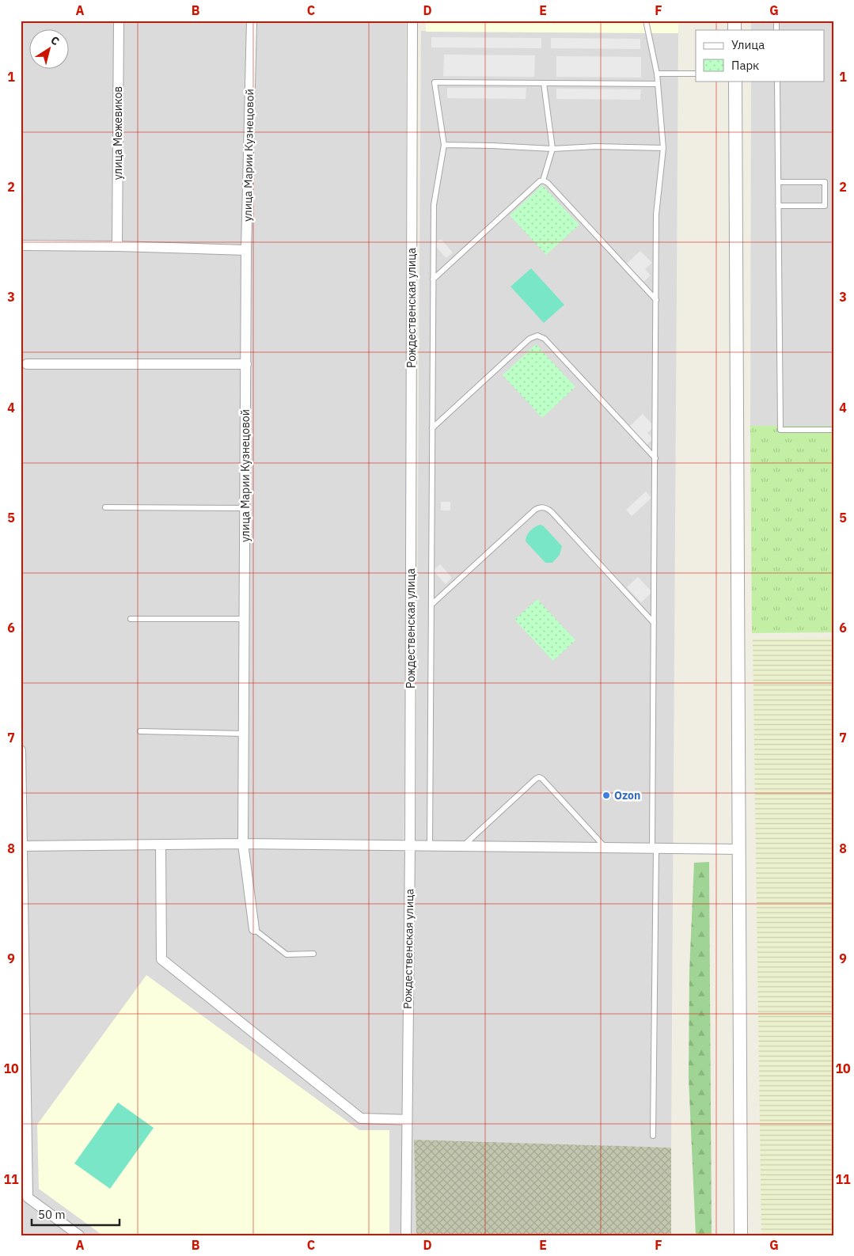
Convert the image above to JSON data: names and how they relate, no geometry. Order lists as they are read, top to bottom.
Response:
{
  "streets": {
    "street": ["улица Межевиков", "улица Марии Кузнецовой", "Рождественская улица"]
  },
  "places": ["Ozon"],
  "legend": ["Улица", "Парк"],
  "scale_bar": "50 m",
  "north": "top right",
  "grid": {
    "columns": [
      "A",
      "B",
      "C",
      "D",
      "E",
      "F",
      "G"
    ],
    "rows": [
      "1",
      "2",
      "3",
      "4",
      "5",
      "6",
      "7",
      "8",
      "9",
      "10",
      "11"
    ]
  }
}
